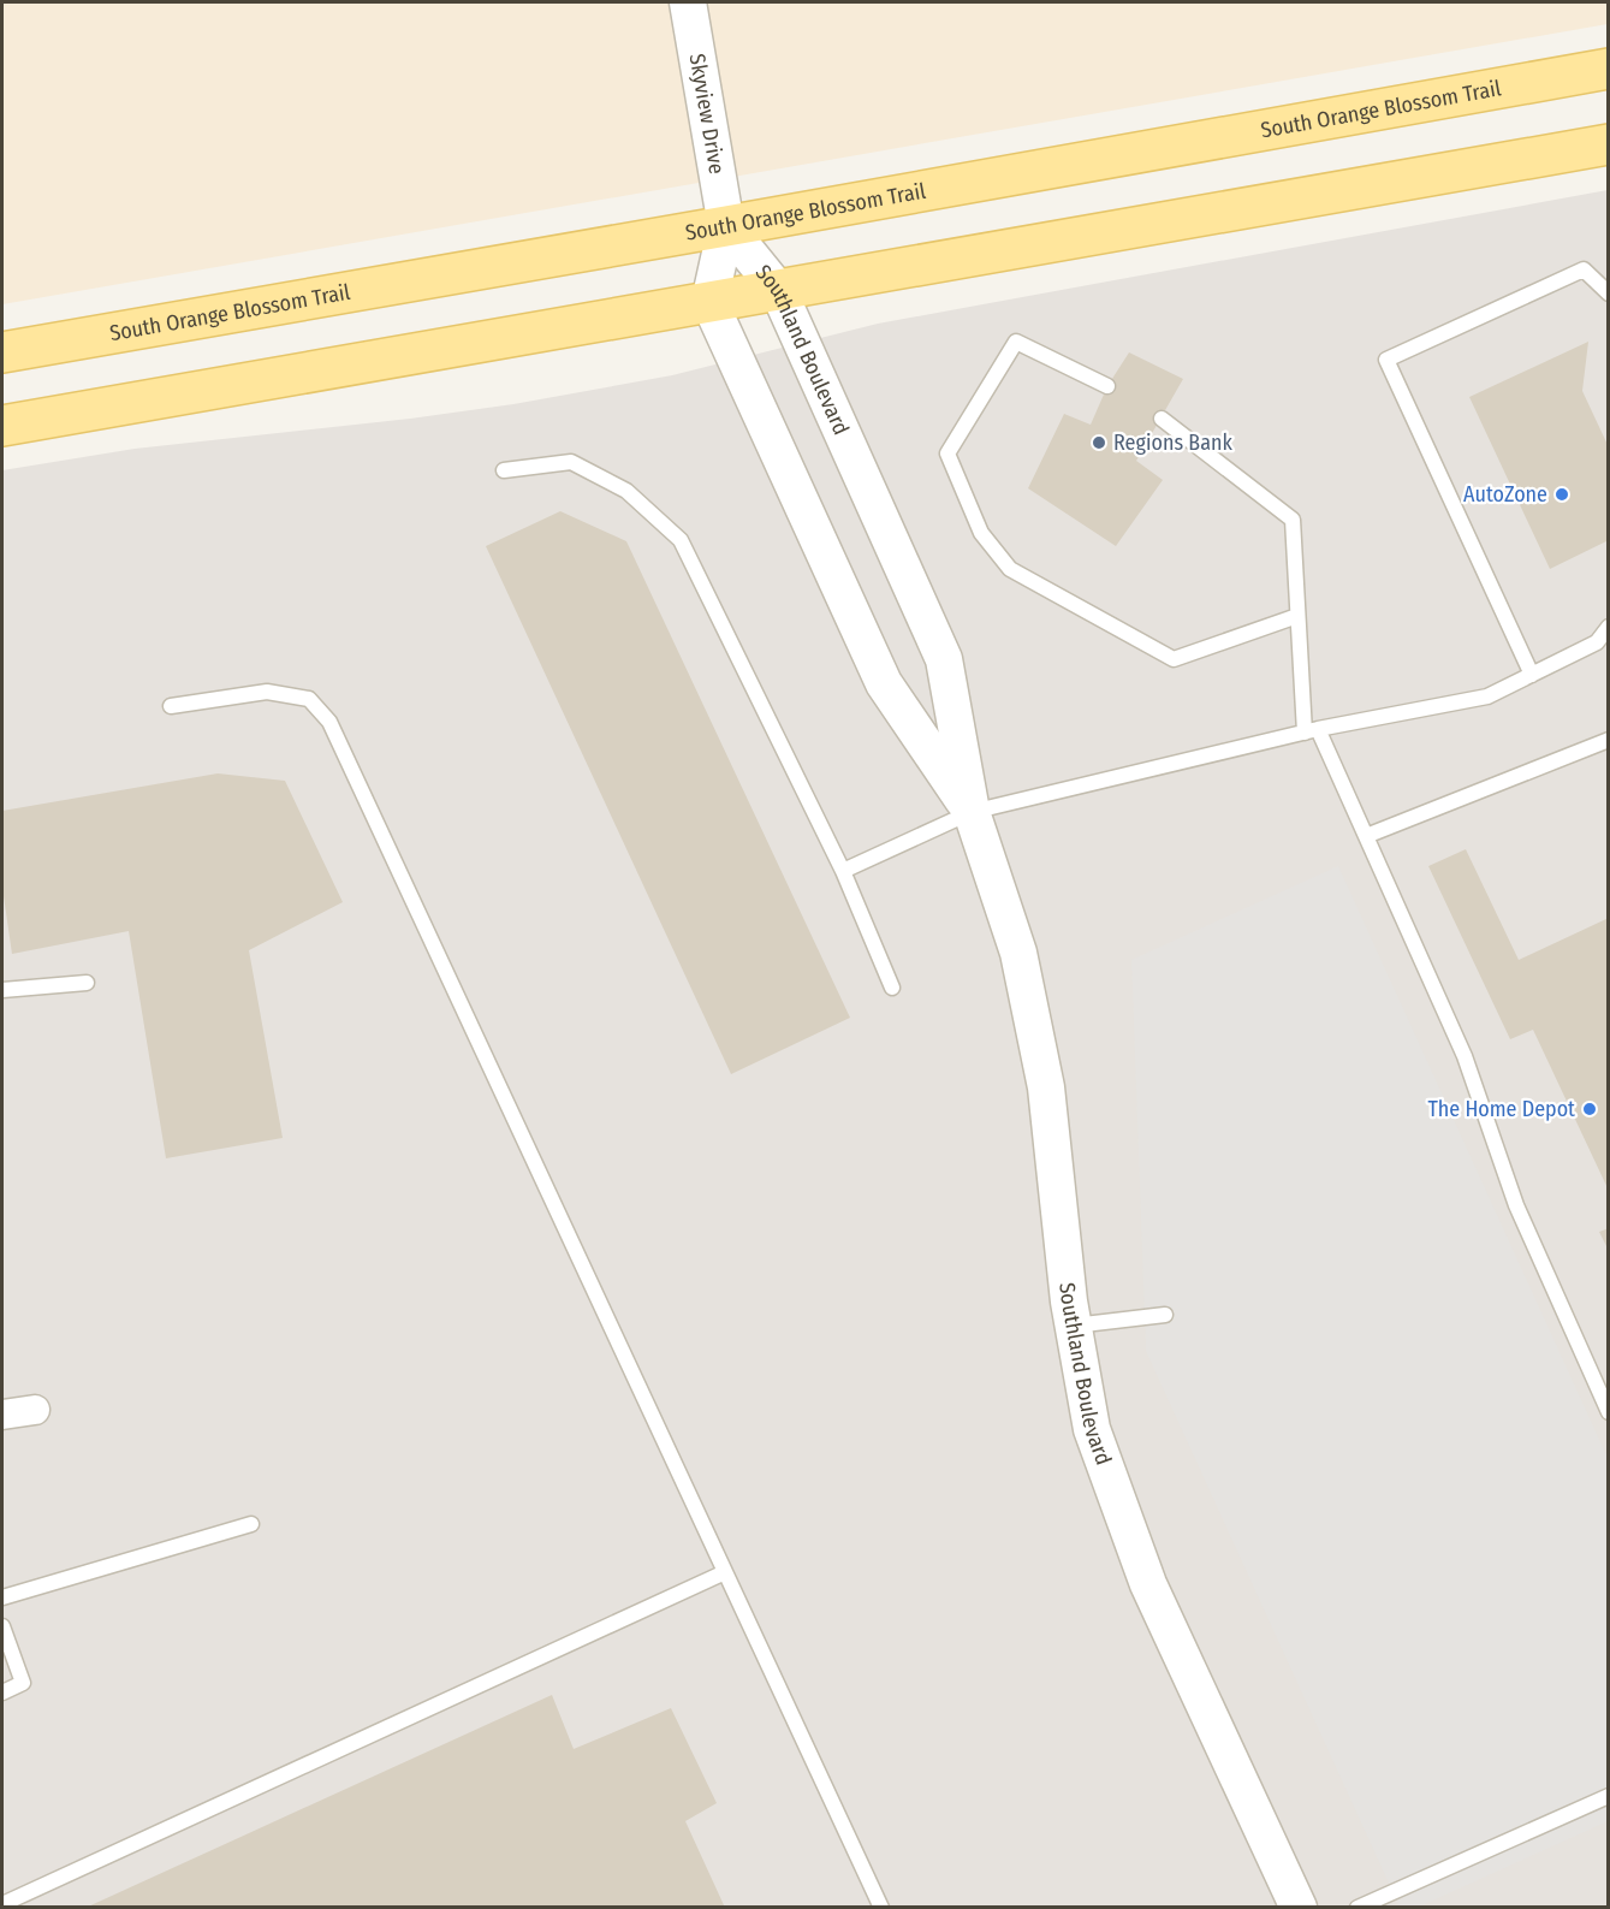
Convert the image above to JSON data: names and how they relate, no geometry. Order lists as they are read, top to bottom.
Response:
{
  "streets": {
    "main road": ["South Orange Blossom Trail"],
    "street": ["Skyview Drive", "Southland Boulevard"]
  },
  "crossings": [
    ["South Orange Blossom Trail", "Skyview Drive"],
    ["South Orange Blossom Trail", "Southland Boulevard"],
    ["Skyview Drive", "Southland Boulevard"]
  ],
  "places": ["Regions Bank", "AutoZone", "The Home Depot"]
}
